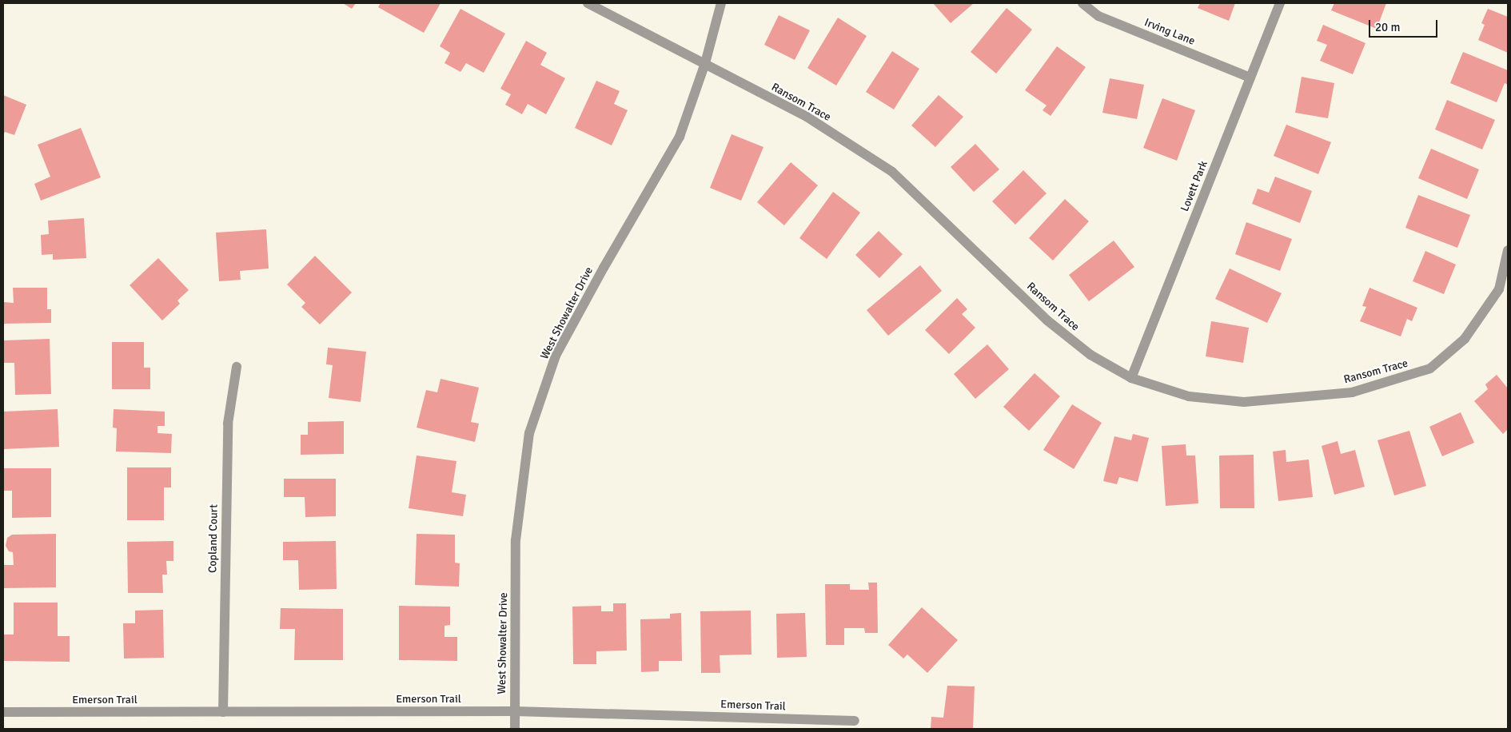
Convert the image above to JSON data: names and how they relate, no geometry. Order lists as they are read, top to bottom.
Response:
{
  "streets": {
    "street": [
      "Irving Lane",
      "Ransom Trace",
      "Lovett Park",
      "West Showalter Drive",
      "Copland Court",
      "Emerson Trail"
    ]
  },
  "crossings": [
    ["Irving Lane", "Lovett Park"],
    ["Ransom Trace", "Lovett Park"],
    ["Ransom Trace", "West Showalter Drive"],
    ["West Showalter Drive", "Emerson Trail"],
    ["Copland Court", "Emerson Trail"]
  ],
  "scale_bar": "20 m"
}
